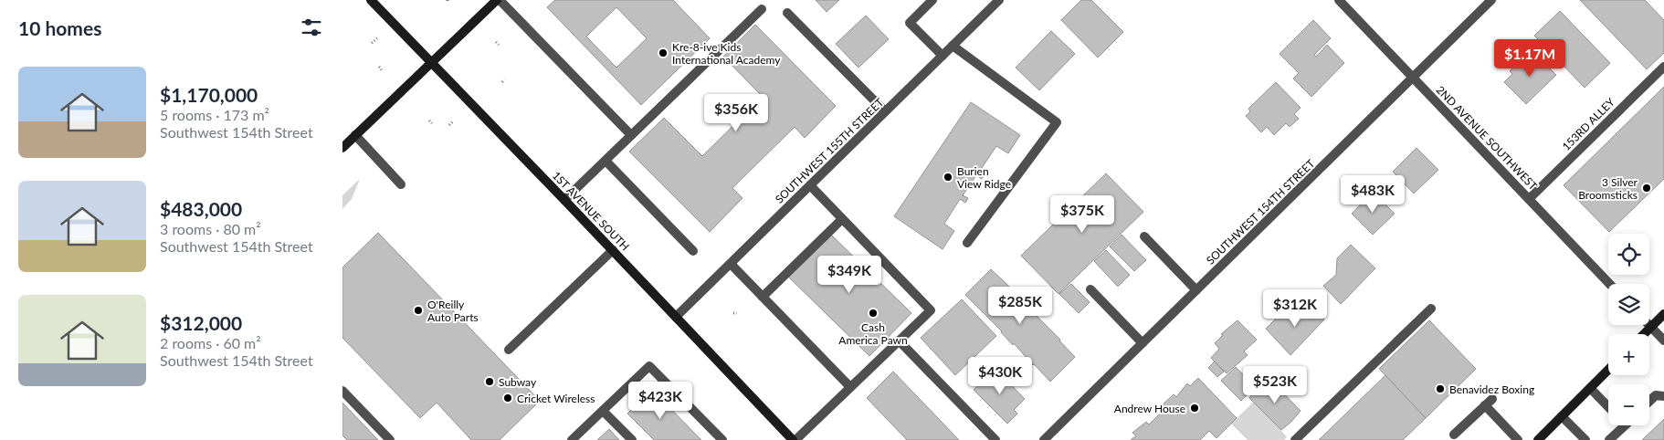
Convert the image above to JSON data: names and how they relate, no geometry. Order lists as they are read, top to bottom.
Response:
{
  "streets": {
    "main road": ["1ST AVENUE SOUTH"],
    "street": [
      "153RD ALLEY",
      "2ND AVENUE SOUTHWEST",
      "SOUTHWEST 155TH STREET",
      "SOUTHWEST 154TH STREET"
    ]
  },
  "crossings": [
    ["153RD ALLEY", "2ND AVENUE SOUTHWEST"],
    ["2ND AVENUE SOUTHWEST", "SOUTHWEST 154TH STREET"],
    ["SOUTHWEST 155TH STREET", "1ST AVENUE SOUTH"]
  ],
  "places": [
    "Kre-8-ive Kids International Academy",
    "Burien View Ridge",
    "3 Silver Broomsticks",
    "O'Reilly Auto Parts",
    "Cash America Pawn",
    "Subway",
    "Benavidez Boxing",
    "Cricket Wireless",
    "Andrew House"
  ],
  "page": {
    "heading": "10 homes",
    "price": [
      "$1.17M",
      "$356K",
      "$483K",
      "$375K",
      "$349K",
      "$285K",
      "$312K",
      "$430K",
      "$523K",
      "$423K"
    ],
    "list": [
      {
        "name": "$1,170,000",
        "note": "5 rooms · 173 m² · Southwest 154th Street"
      },
      {
        "name": "$483,000",
        "note": "3 rooms · 80 m² · Southwest 154th Street"
      },
      {
        "name": "$312,000",
        "note": "2 rooms · 60 m² · Southwest 154th Street"
      }
    ],
    "map_buttons": ["+", "−"]
  }
}
